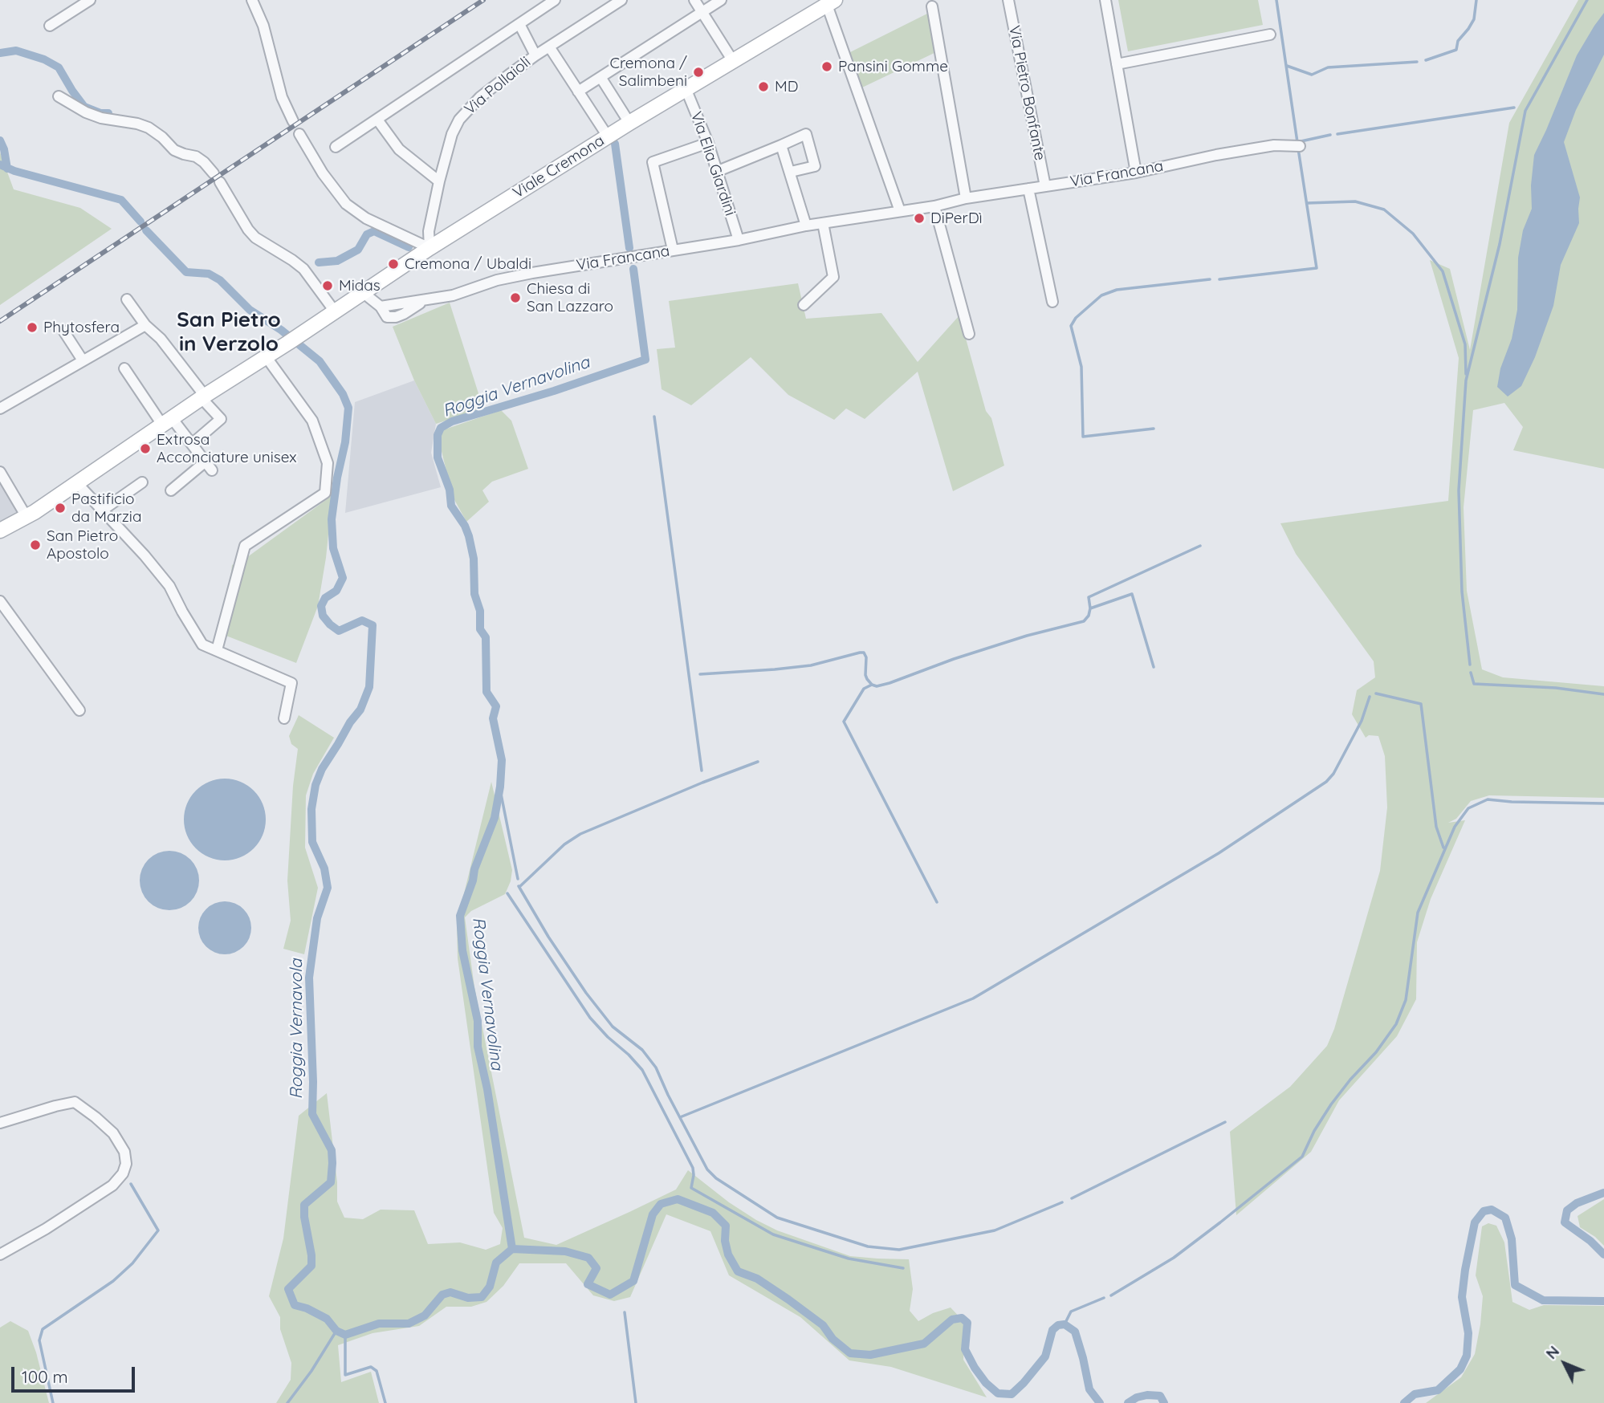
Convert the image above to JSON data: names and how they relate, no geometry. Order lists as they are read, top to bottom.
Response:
{
  "streets": {
    "main road": ["Viale Cremona"],
    "street": [
      "Via Pollaioli",
      "Via Pietro Bonfante",
      "Via Elia Giardini",
      "Via Francana"
    ]
  },
  "crossings": [
    ["Via Pollaioli", "Viale Cremona"],
    ["Via Pietro Bonfante", "Via Francana"],
    ["Via Elia Giardini", "Viale Cremona"],
    ["Via Elia Giardini", "Via Francana"],
    ["Viale Cremona", "Via Francana"]
  ],
  "districts": ["San Pietro in Verzolo"],
  "water": ["Roggia Vernavolina", "Roggia Vernavola"],
  "places": [
    "Pansini Gomme",
    "Cremona / Salimbeni",
    "MD",
    "DiPerDì",
    "Cremona / Ubaldi",
    "Midas",
    "Chiesa di San Lazzaro",
    "Phytosfera",
    "Extrosa Acconciature unisex",
    "Pastificio da Marzia",
    "San Pietro Apostolo"
  ],
  "scale_bar": "100 m",
  "north": "top left"
}
